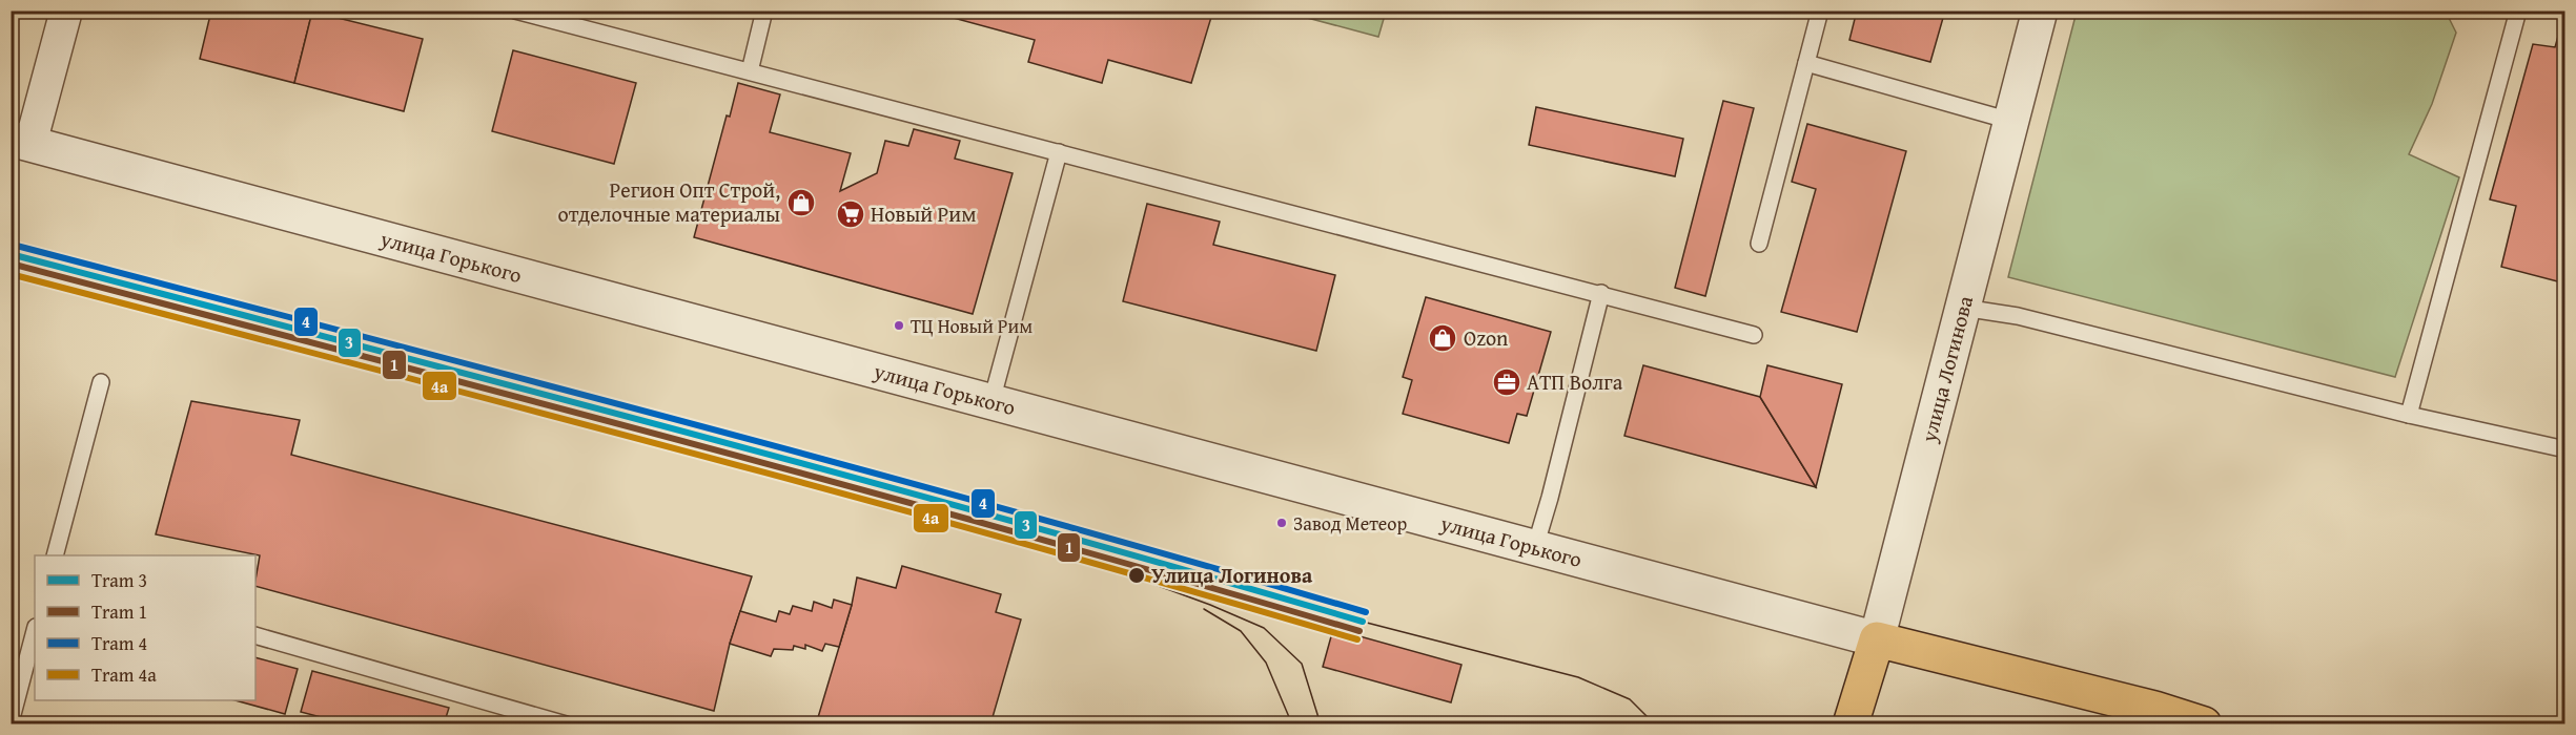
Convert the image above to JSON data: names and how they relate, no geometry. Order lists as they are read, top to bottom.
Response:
{
  "streets": {
    "main road": ["улица Логинова"],
    "street": ["улица Горького"]
  },
  "crossings": [
    ["улица Горького", "улица Логинова"]
  ],
  "places": {
    "shop": ["Регион Опт Строй, отделочные материалы", "Ozon"],
    "supermarket": ["Новый Рим"],
    "other": ["ТЦ Новый Рим", "Завод Метеор", "Улица Логинова"],
    "office": ["АТП Волга"]
  },
  "lines": [
    "tram line 4",
    "tram line 3",
    "tram line 1",
    "tram line 4а"
  ],
  "legend": [
    "Tram 3",
    "Tram 1",
    "Tram 4",
    "Tram 4а"
  ]
}
